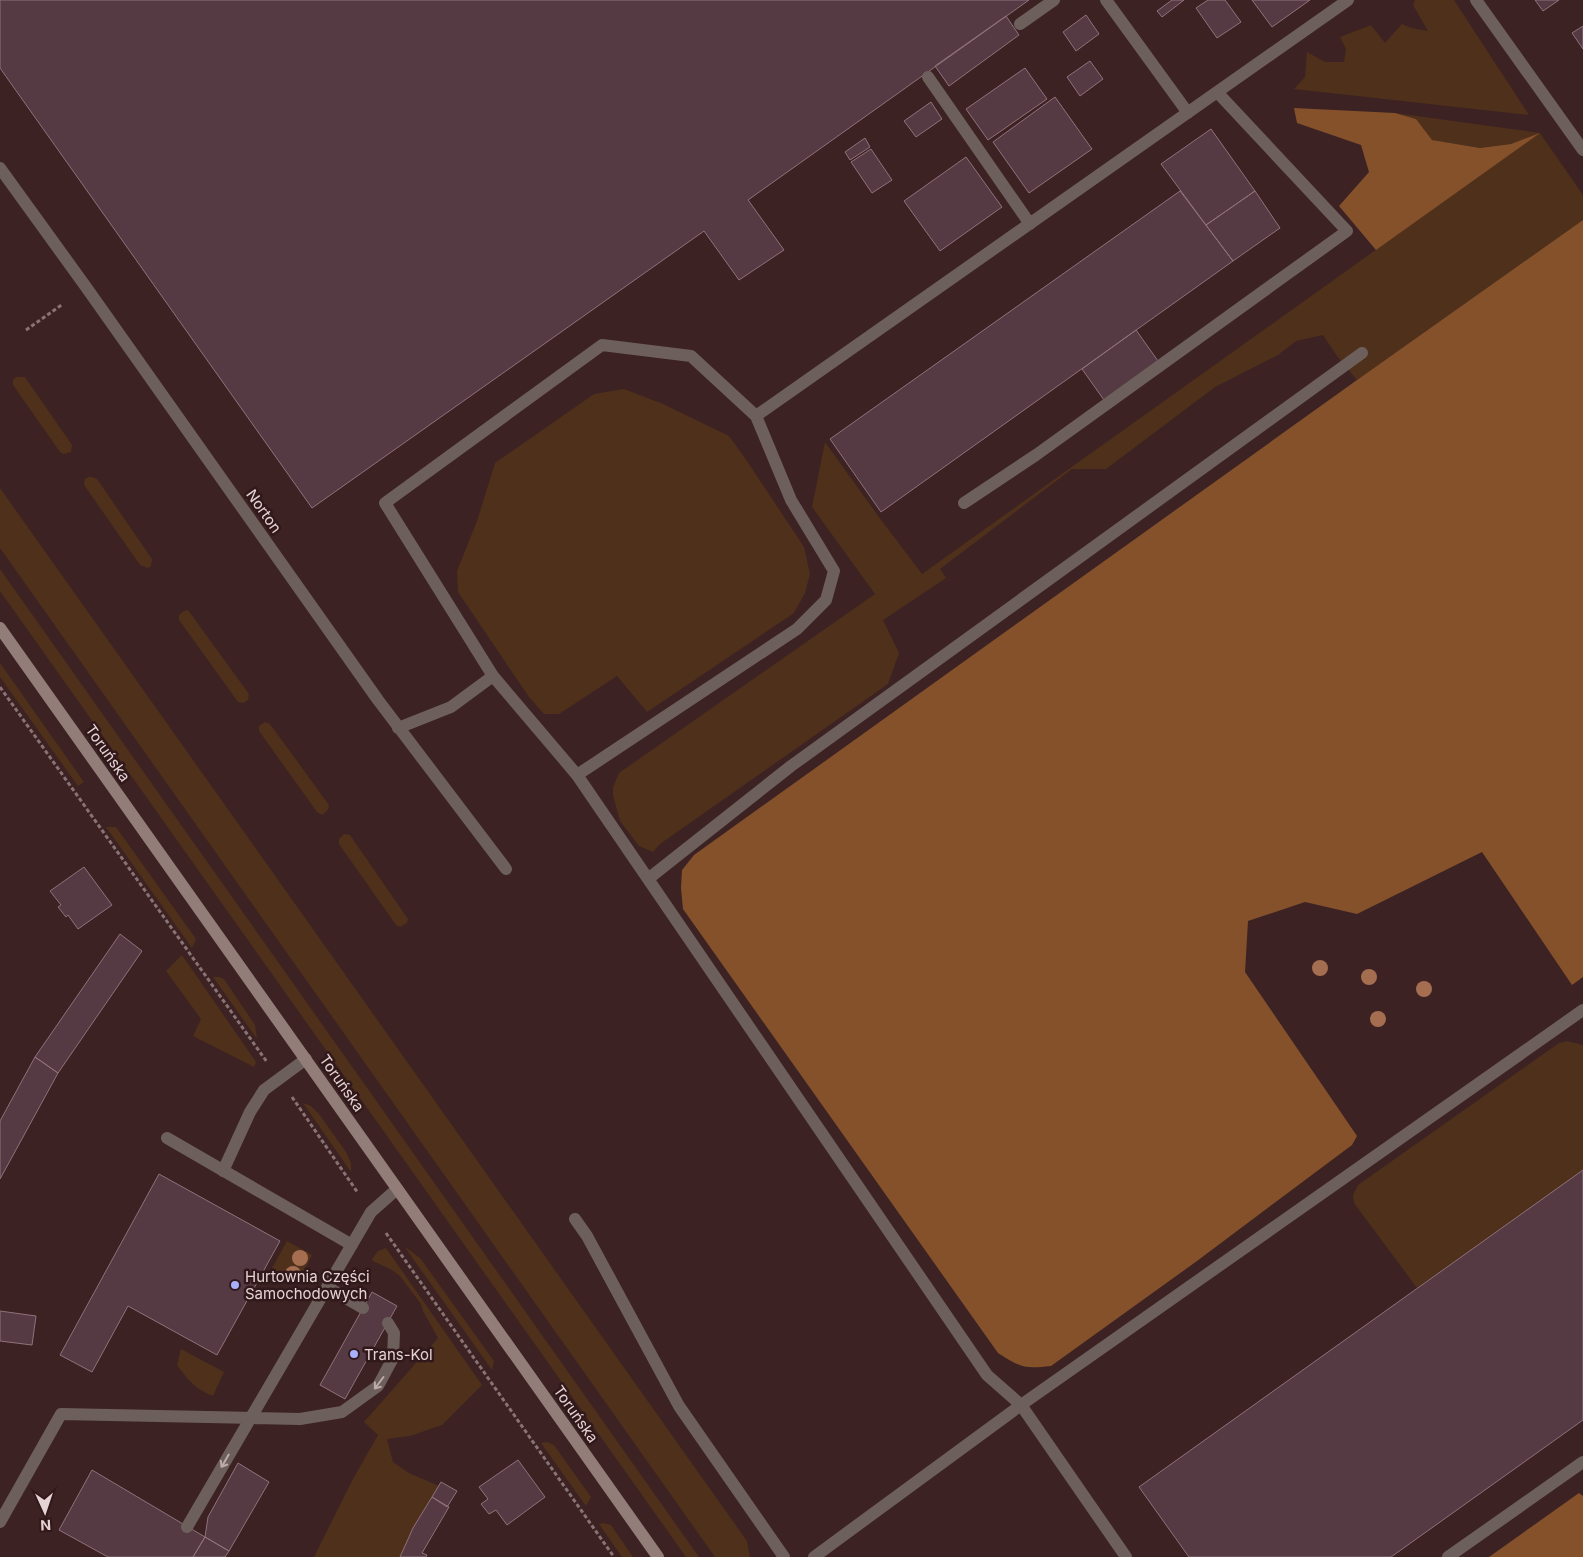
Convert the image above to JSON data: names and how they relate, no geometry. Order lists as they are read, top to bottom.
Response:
{
  "streets": {
    "street": ["Toruńska"],
    "lane": ["Norton"]
  },
  "places": ["Hurtownia Części Samochodowych", "Trans-Kol"],
  "north": "bottom"
}
